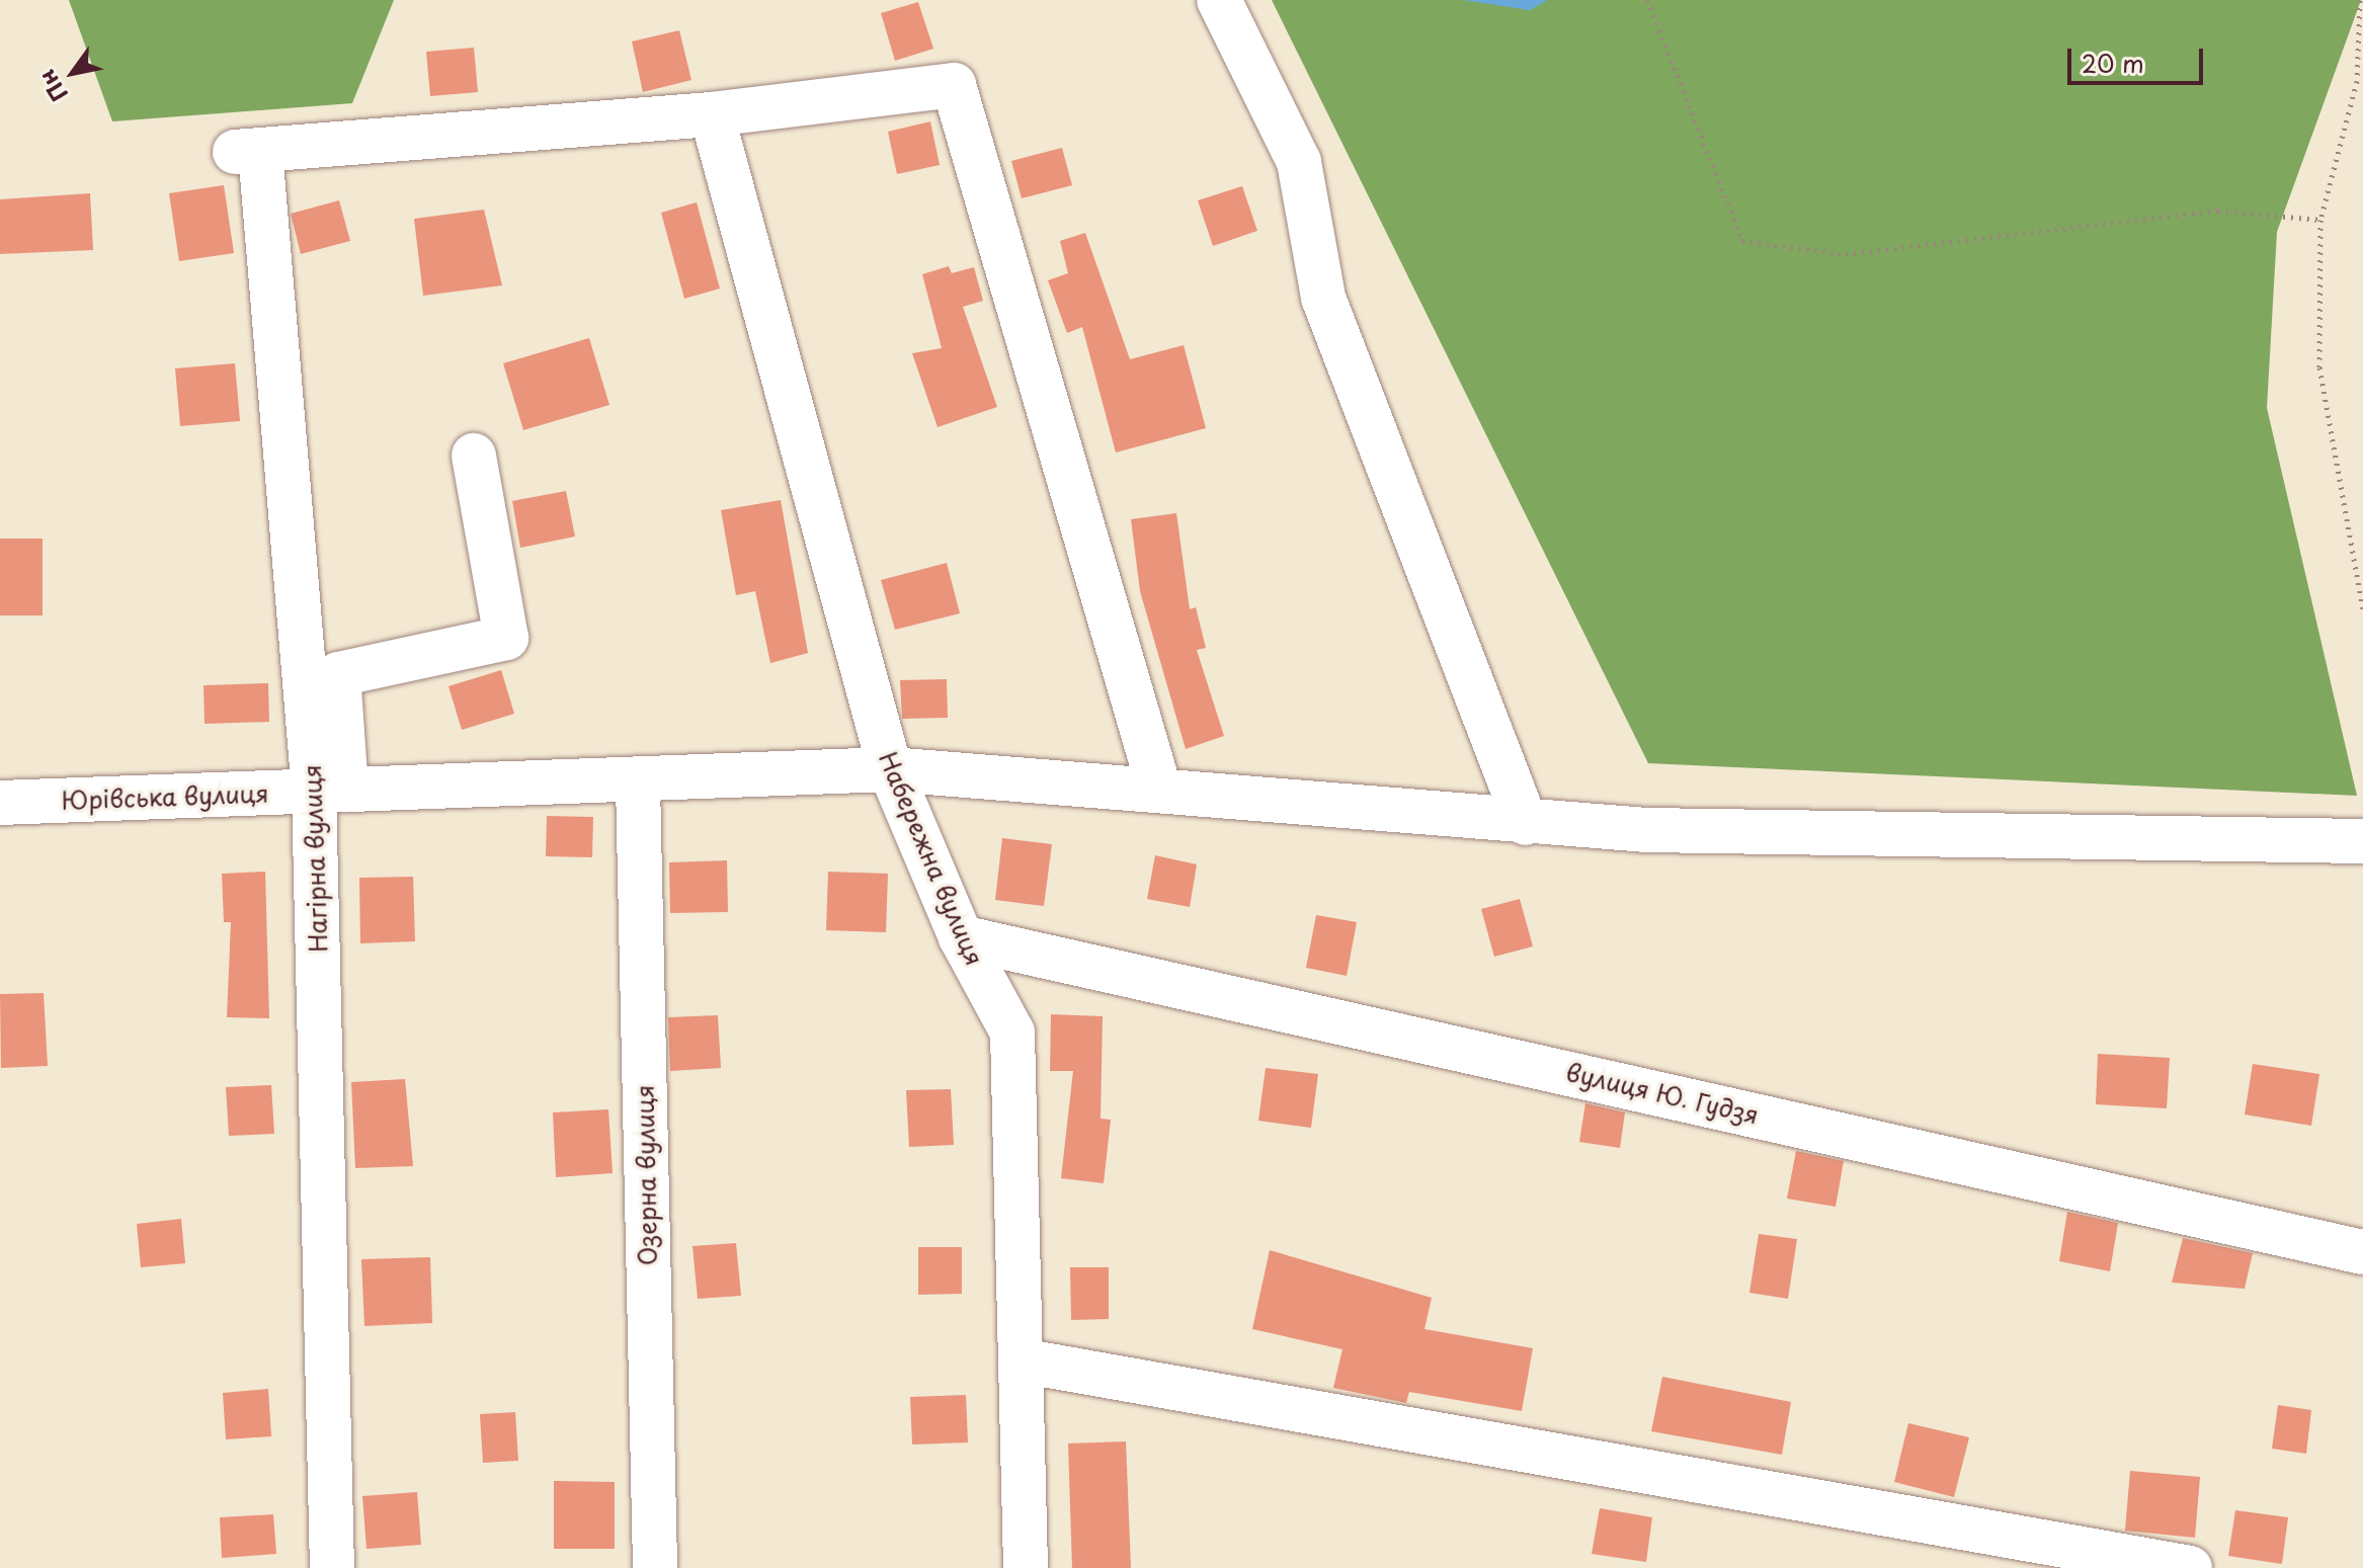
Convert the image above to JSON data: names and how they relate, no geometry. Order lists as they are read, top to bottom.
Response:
{
  "streets": {
    "street": [
      "Юрівська вулиця",
      "Нагірна вулиця",
      "Набережна вулиця",
      "вулиця Ю. Гудзя",
      "Озерна вулиця"
    ]
  },
  "crossings": [
    ["Юрівська вулиця", "Нагірна вулиця"],
    ["Юрівська вулиця", "Набережна вулиця"],
    ["Юрівська вулиця", "Озерна вулиця"],
    ["Нагірна вулиця", "Набережна вулиця"],
    ["Набережна вулиця", "вулиця Ю. Гудзя"]
  ],
  "scale_bar": "20 m",
  "north": "bottom left"
}
